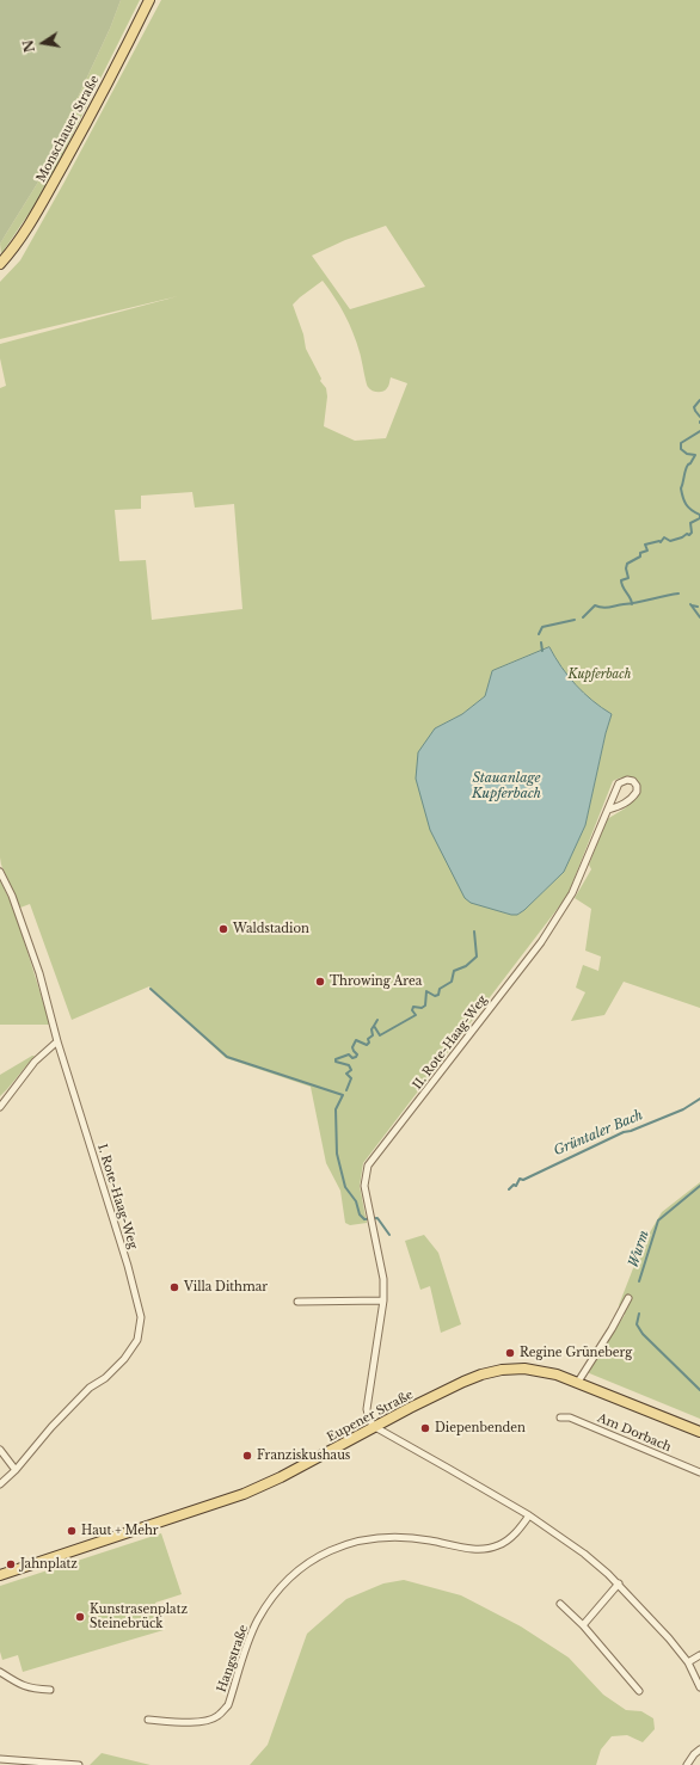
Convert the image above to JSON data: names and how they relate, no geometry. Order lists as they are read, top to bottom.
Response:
{
  "streets": {
    "main road": ["Monschauer Straße", "Eupener Straße"],
    "street": [
      "II. Rote-Haag-Weg",
      "I. Rote-Haag-Weg",
      "Am Dorbach",
      "Hangstraße"
    ]
  },
  "crossings": [
    ["II. Rote-Haag-Weg", "Eupener Straße"]
  ],
  "water": ["Stauanlage Kupferbach", "Grüntaler Bach", "Wurm"],
  "parks": ["Kupferbach"],
  "places": [
    "Waldstadion",
    "Throwing Area",
    "Villa Dithmar",
    "Regine Grüneberg",
    "Diepenbenden",
    "Franziskushaus",
    "Haut + Mehr",
    "Jahnplatz",
    "Kunstrasenplatz Steinebrück"
  ],
  "north": "left"
}
